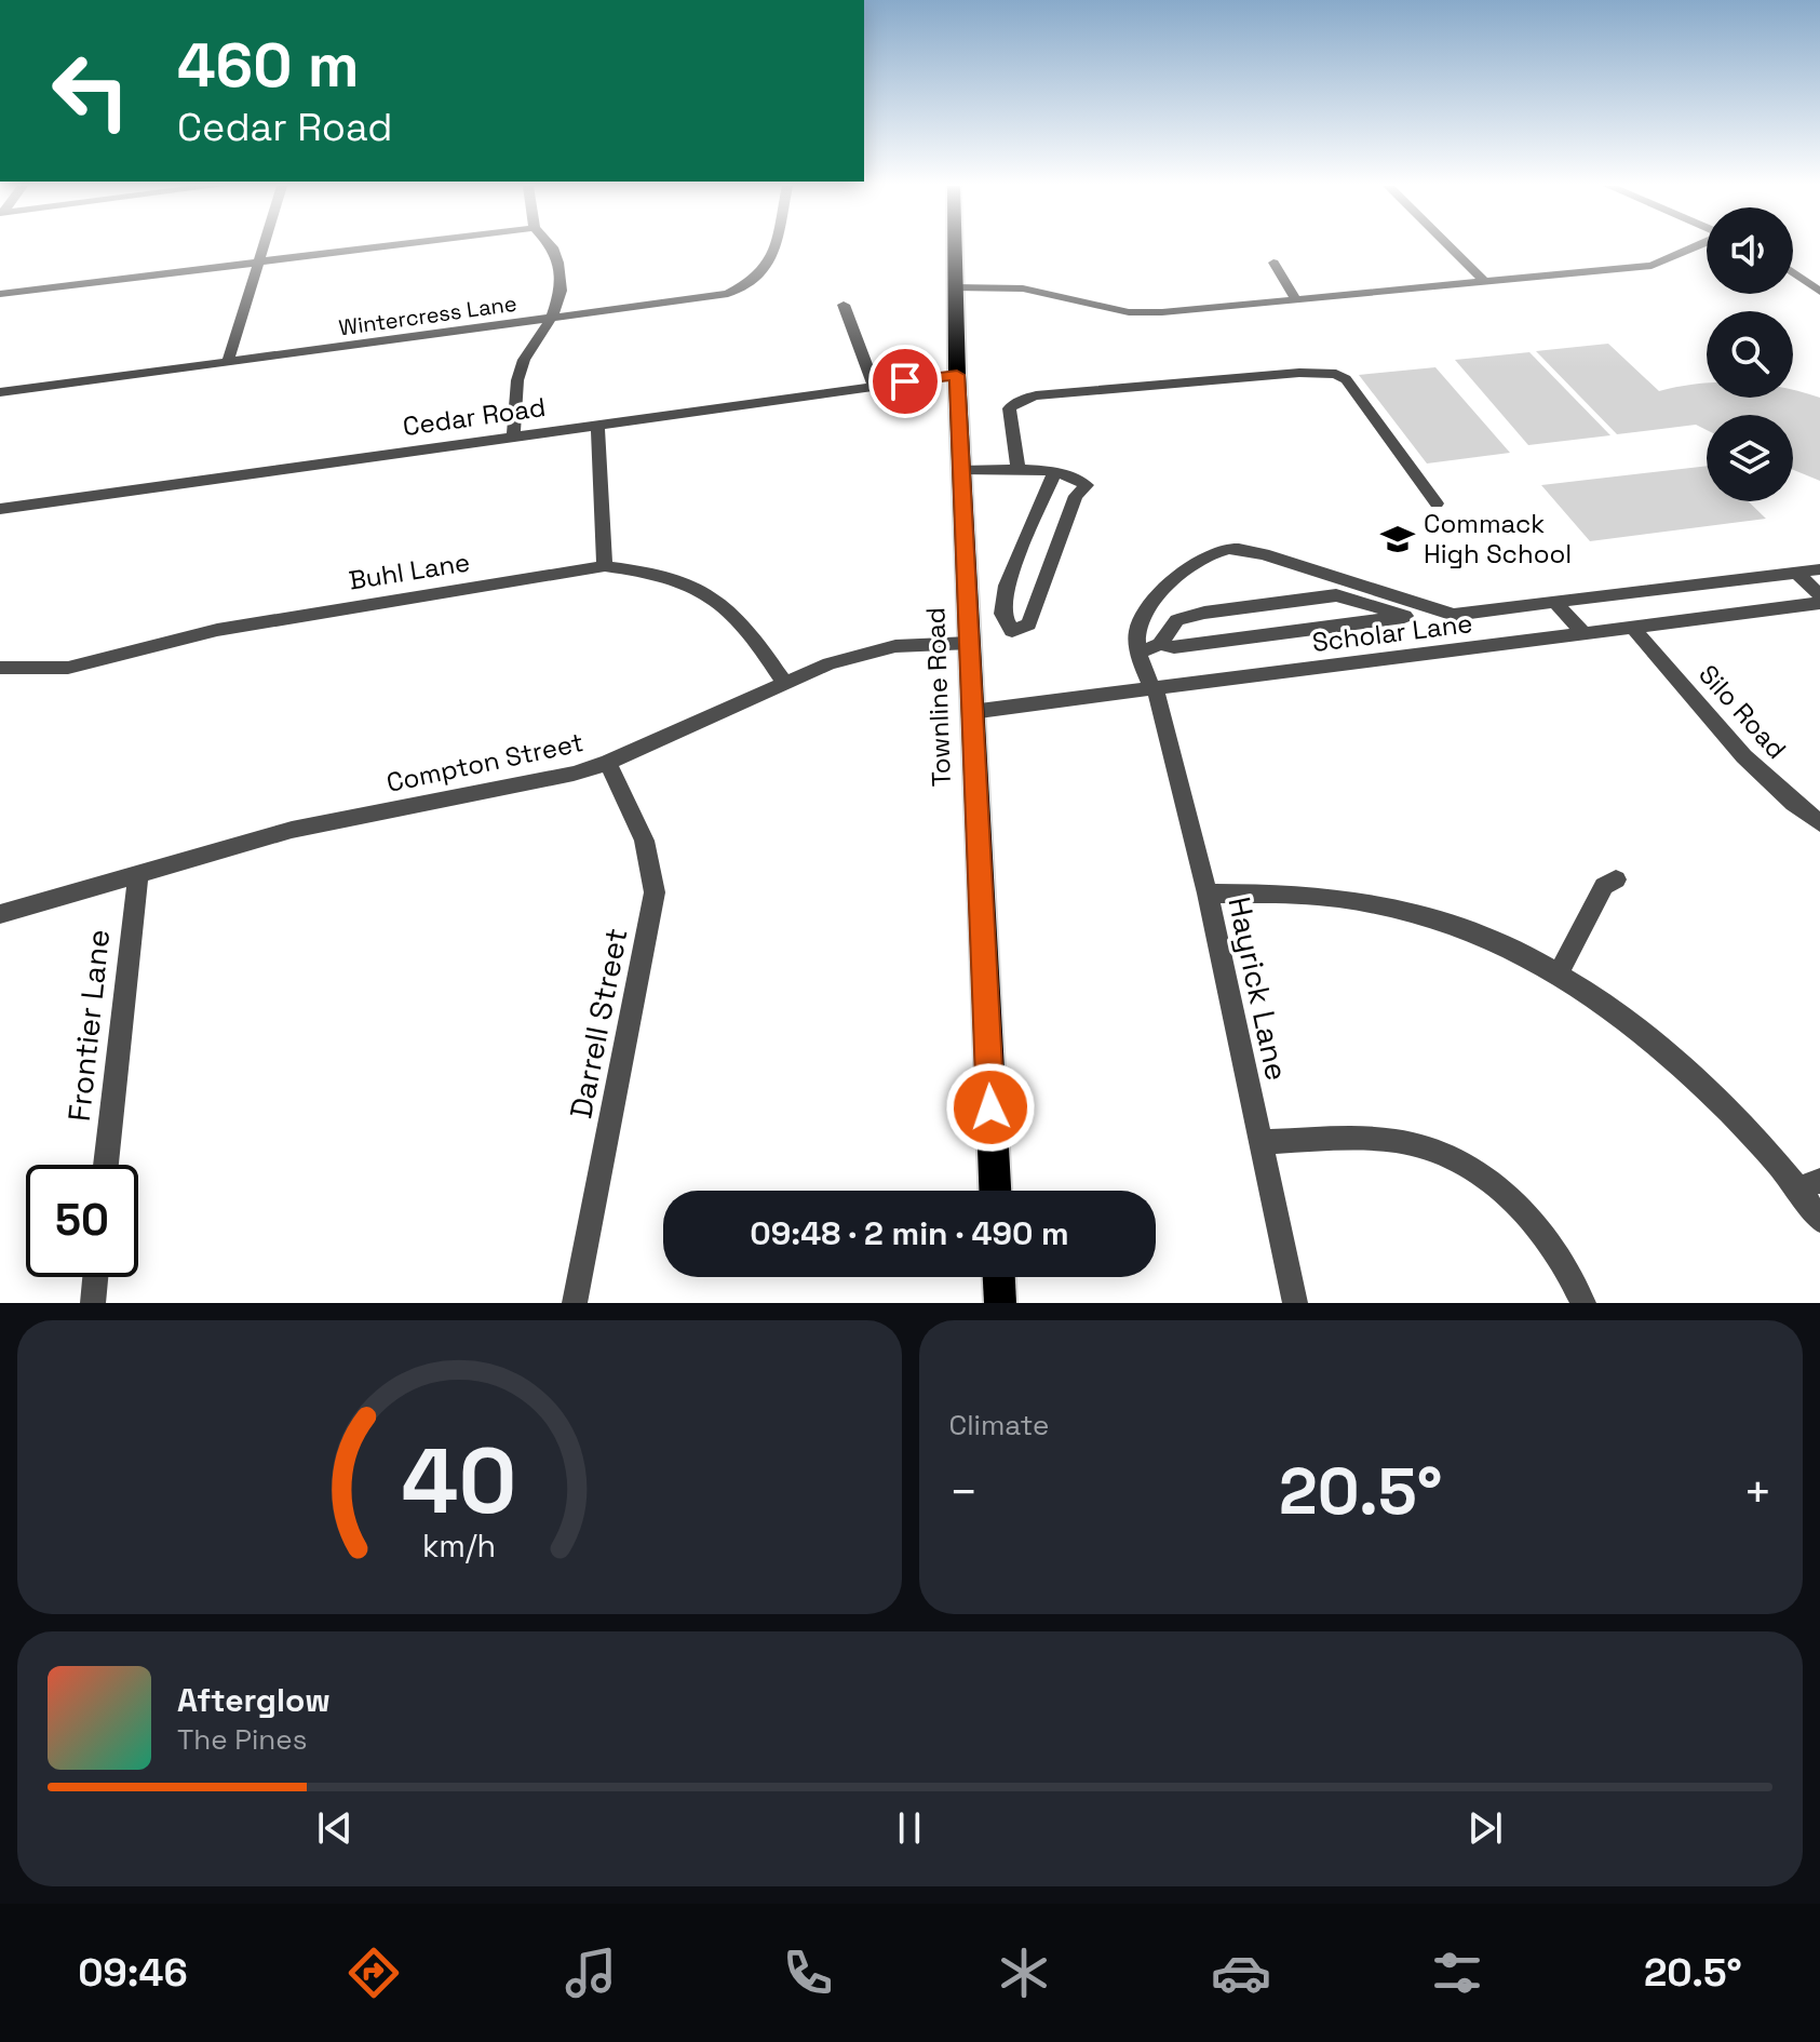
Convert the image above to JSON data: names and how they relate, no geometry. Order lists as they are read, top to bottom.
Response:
{
  "streets": {
    "main road": ["Townline Road"],
    "street": [
      "Wintercress Lane",
      "Cedar Road",
      "Buhl Lane",
      "Scholar Lane",
      "Silo Road",
      "Compton Street",
      "Hayrick Lane",
      "Darrell Street",
      "Frontier Lane"
    ]
  },
  "crossings": [
    ["Cedar Road", "Townline Road"],
    ["Buhl Lane", "Compton Street"],
    ["Scholar Lane", "Townline Road"],
    ["Scholar Lane", "Silo Road"],
    ["Scholar Lane", "Hayrick Lane"],
    ["Townline Road", "Compton Street"],
    ["Compton Street", "Darrell Street"],
    ["Compton Street", "Frontier Lane"]
  ],
  "places": {
    "school or university": ["Commack High School"]
  },
  "page": {
    "turn": ["460 m", "Cedar Road"],
    "limit": "50",
    "trip": "09:48 · 2 min · 490 m",
    "tile": "Climate",
    "heat": ["−", "20.5°", "+"],
    "song": ["Afterglow", "The Pines"],
    "tabs": ["09:46", "20.5°"],
    "gauge": ["40", "km/h"]
  }
}
